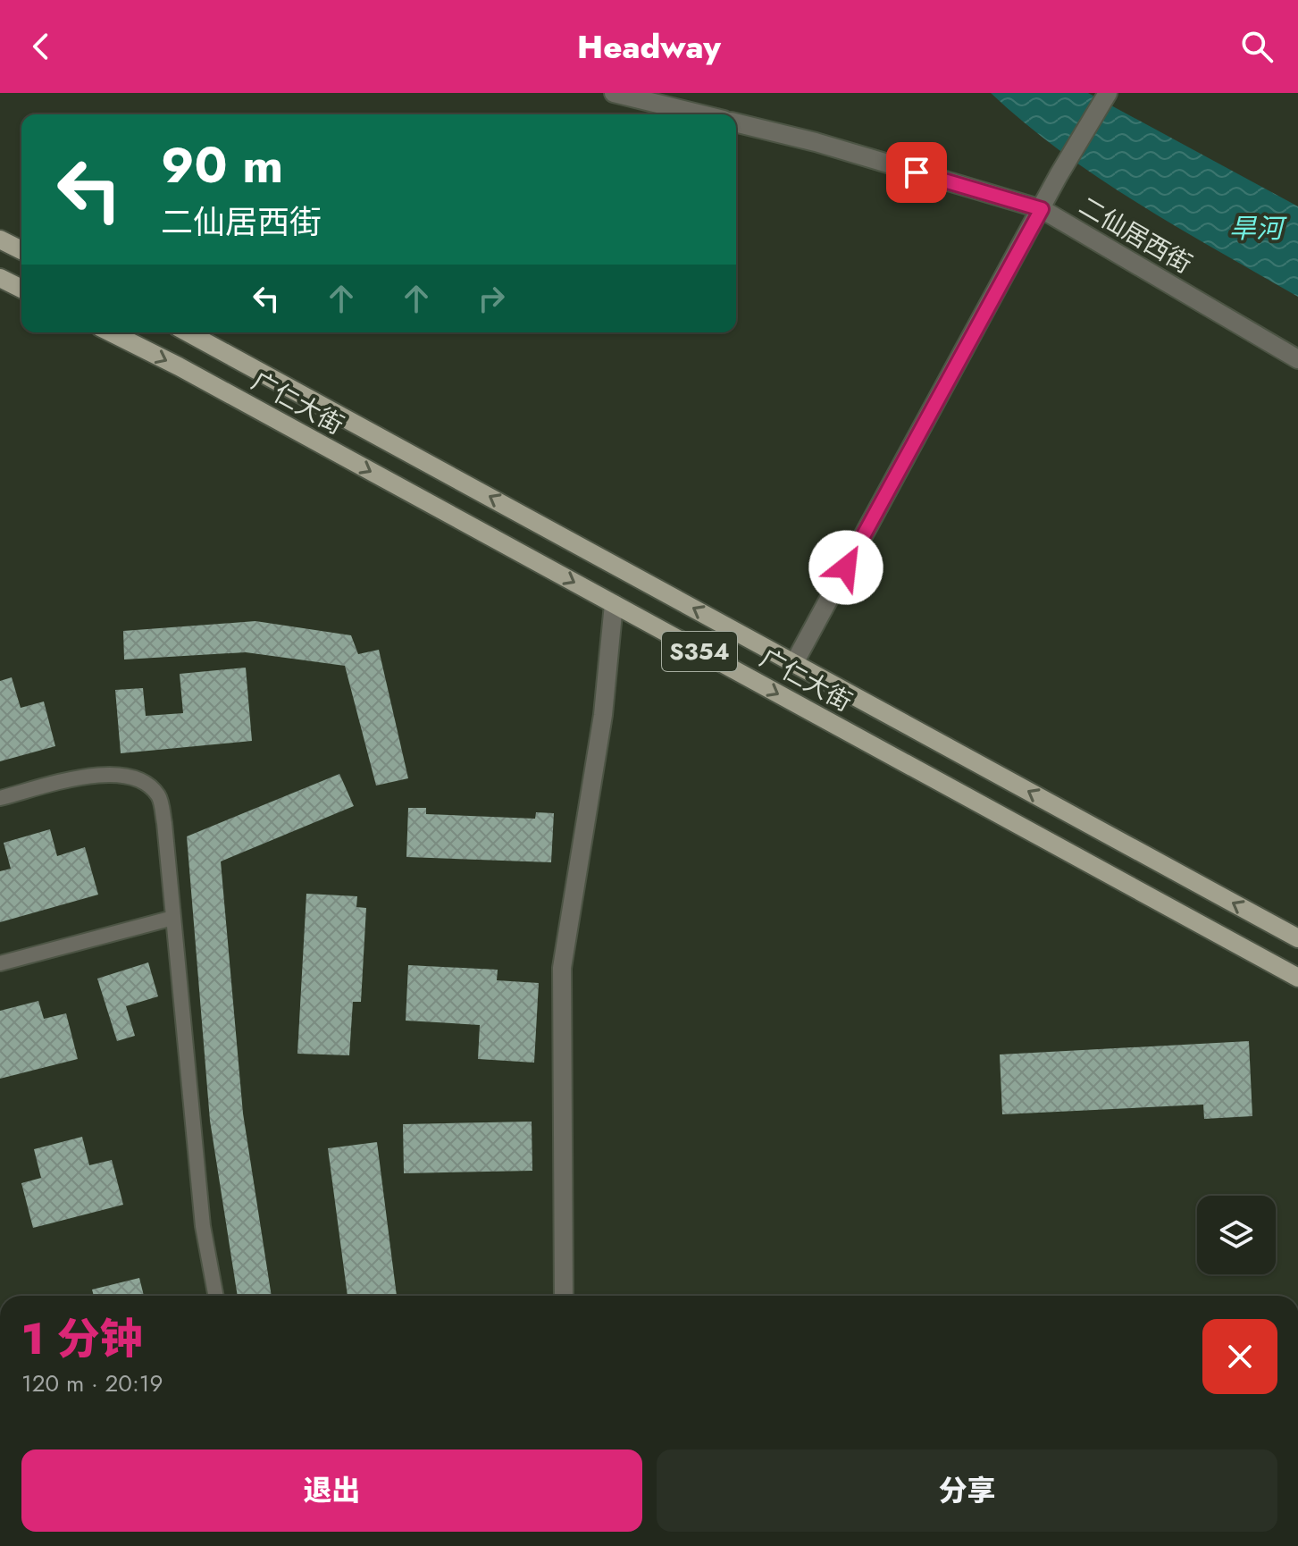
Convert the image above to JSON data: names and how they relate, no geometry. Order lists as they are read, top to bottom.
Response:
{
  "streets": {
    "main road": ["广仁大街", "S354"],
    "street": ["二仙居西街"]
  },
  "water": ["旱河"],
  "page": {
    "header": "Headway",
    "turn": ["90 m", "二仙居西街"],
    "heading": ["1 分钟", "120 m · 20:19"],
    "buttons": ["退出", "分享"]
  }
}
